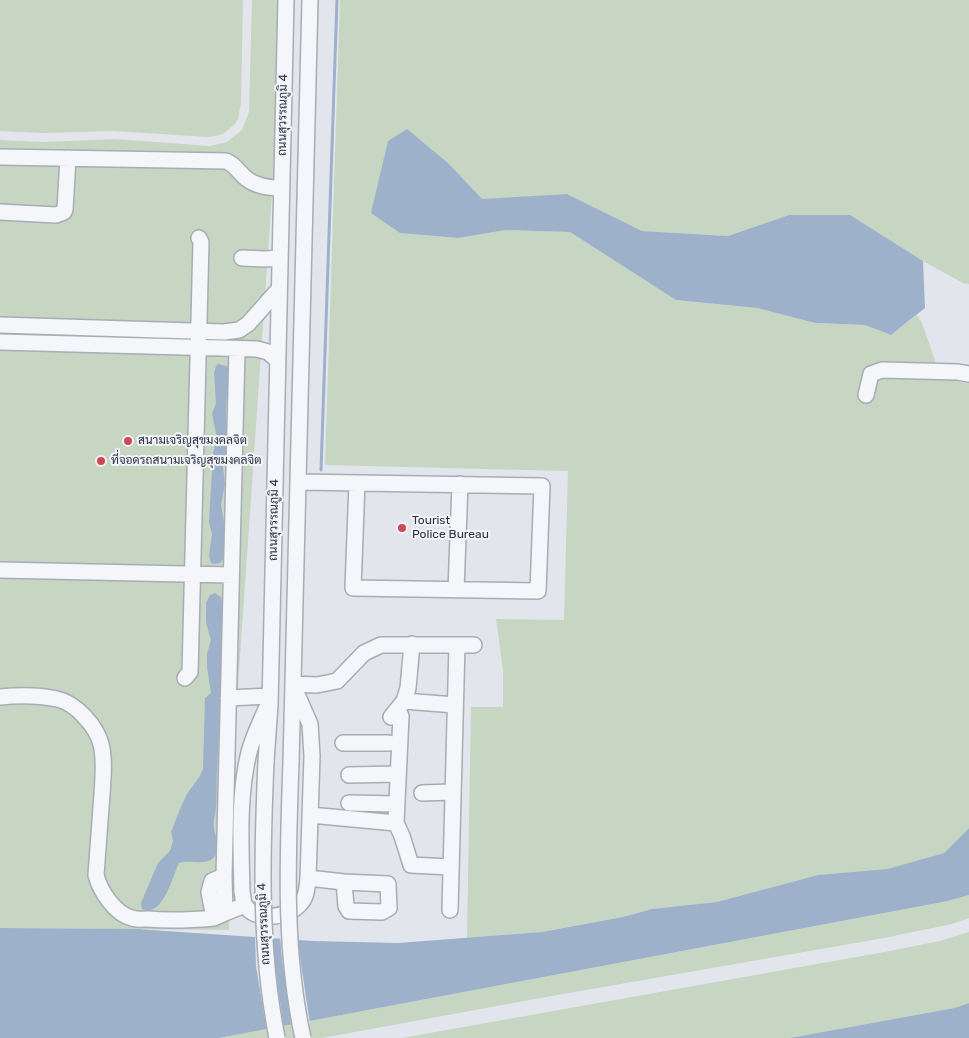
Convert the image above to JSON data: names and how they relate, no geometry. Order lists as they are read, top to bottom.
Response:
{
  "streets": {
    "street": ["ถนนสุวรรณภูมิ 4"]
  },
  "places": ["สนามเจริญสุขมงคลจิต", "ที่จอดรถสนามเจริญสุขมงคลจิต", "Tourist Police Bureau"]
}
